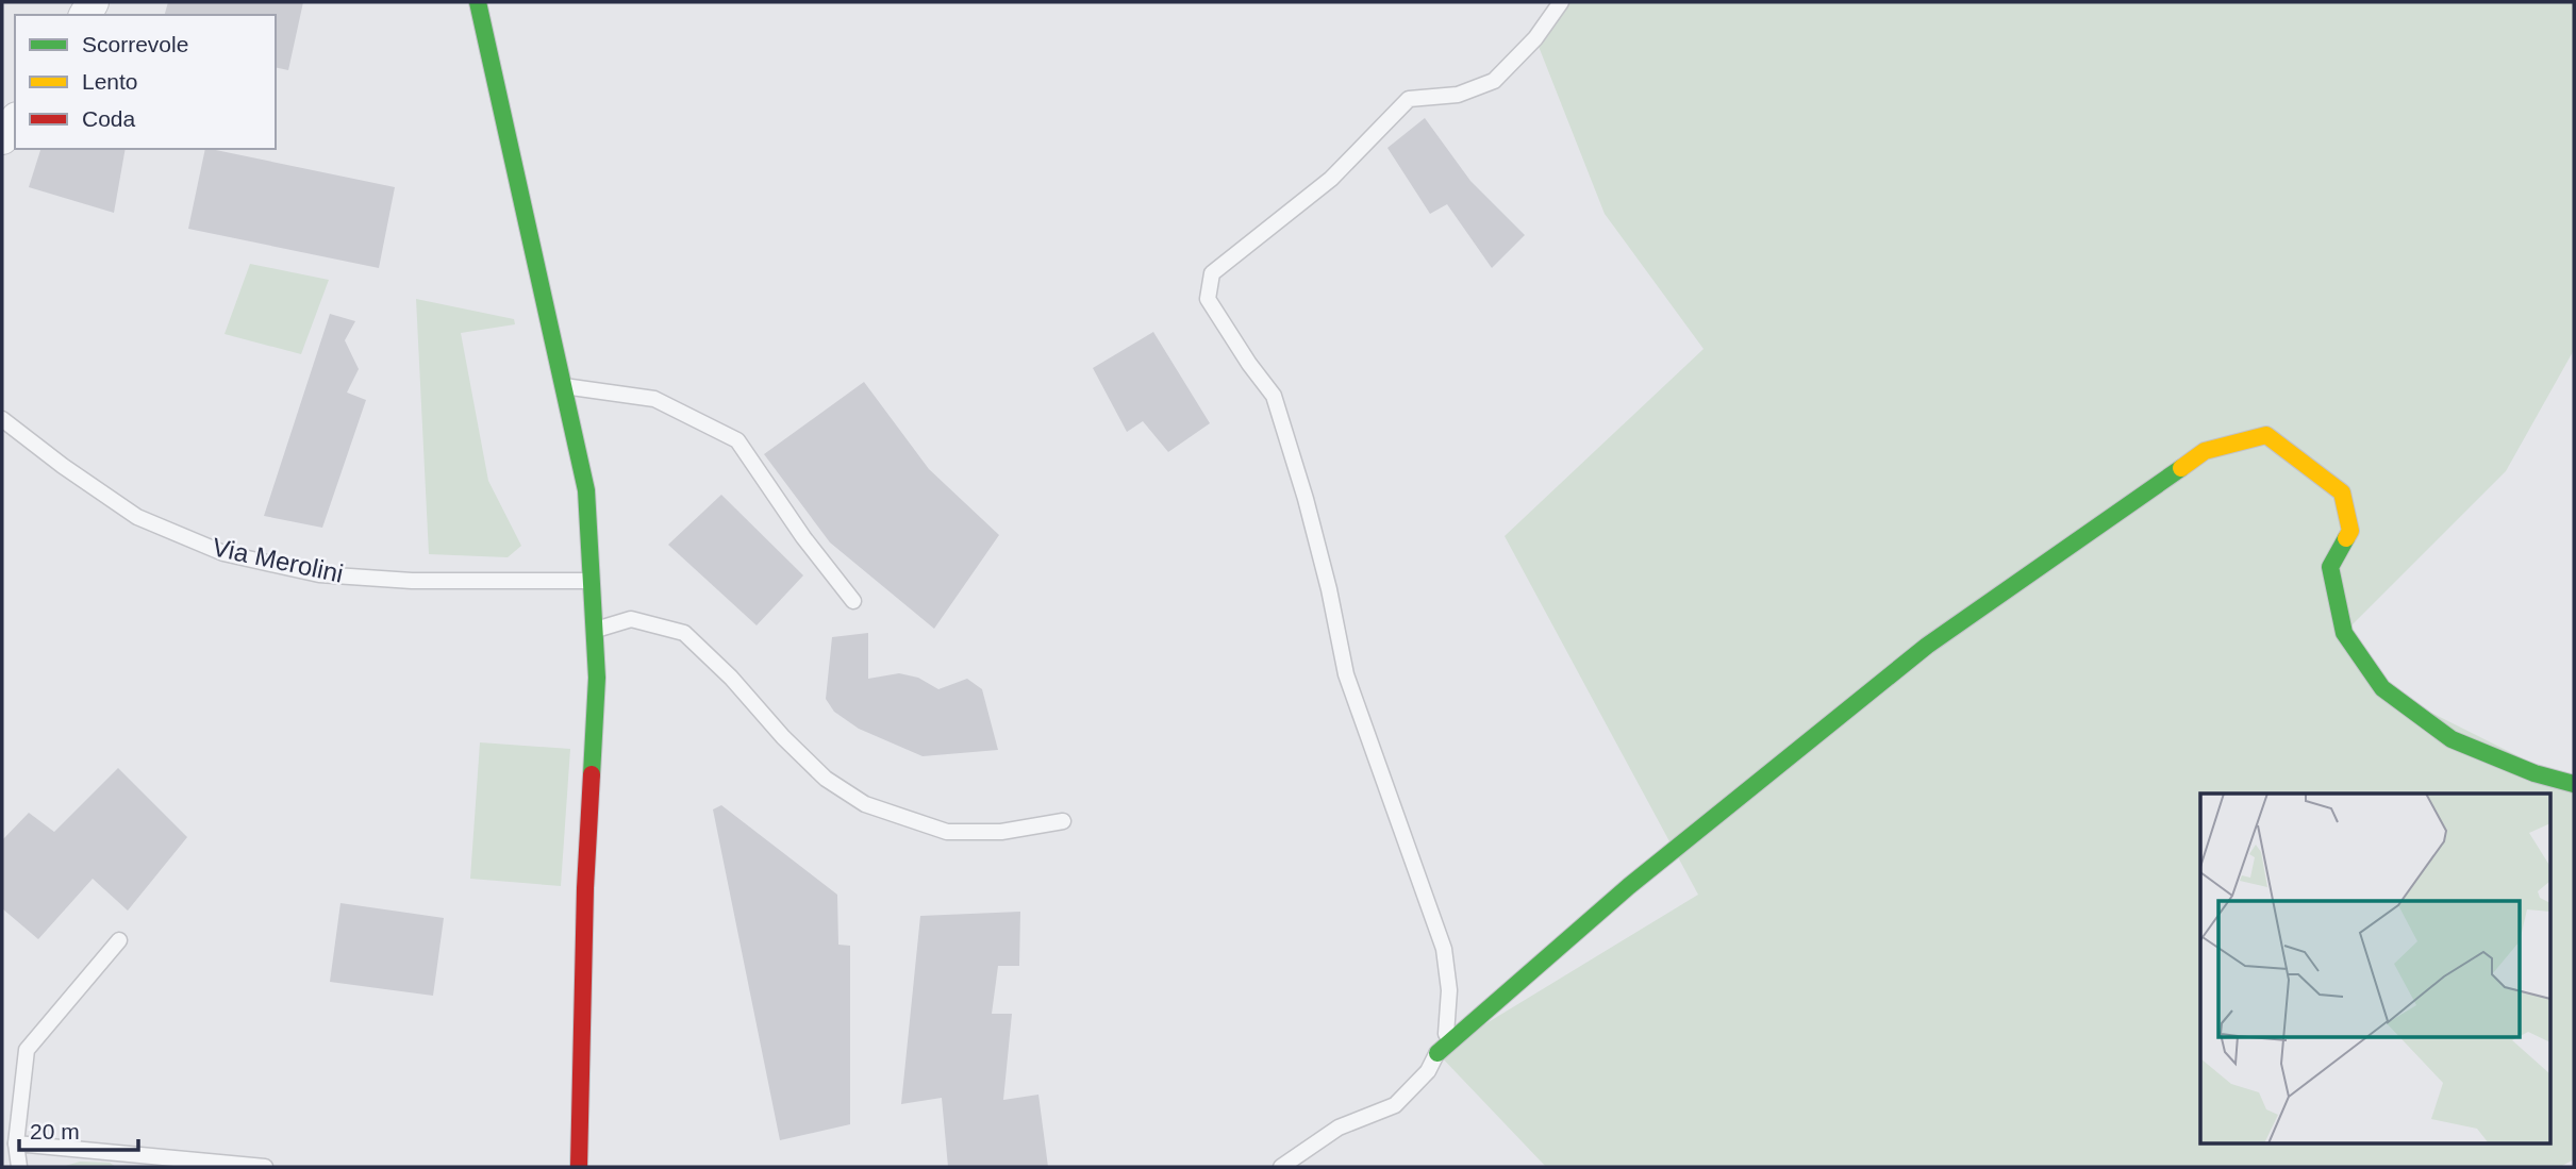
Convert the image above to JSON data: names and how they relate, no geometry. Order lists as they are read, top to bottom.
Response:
{
  "streets": {
    "lane": ["Via Merolini"]
  },
  "legend": ["Scorrevole", "Lento", "Coda"],
  "scale_bar": "20 m"
}
